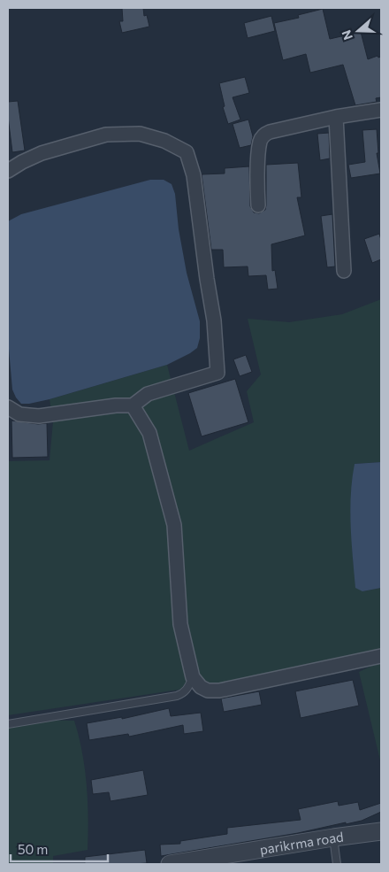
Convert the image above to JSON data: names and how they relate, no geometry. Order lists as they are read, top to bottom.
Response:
{
  "streets": {
    "street": ["parikrma road"]
  },
  "scale_bar": "50 m",
  "north": "left"
}
